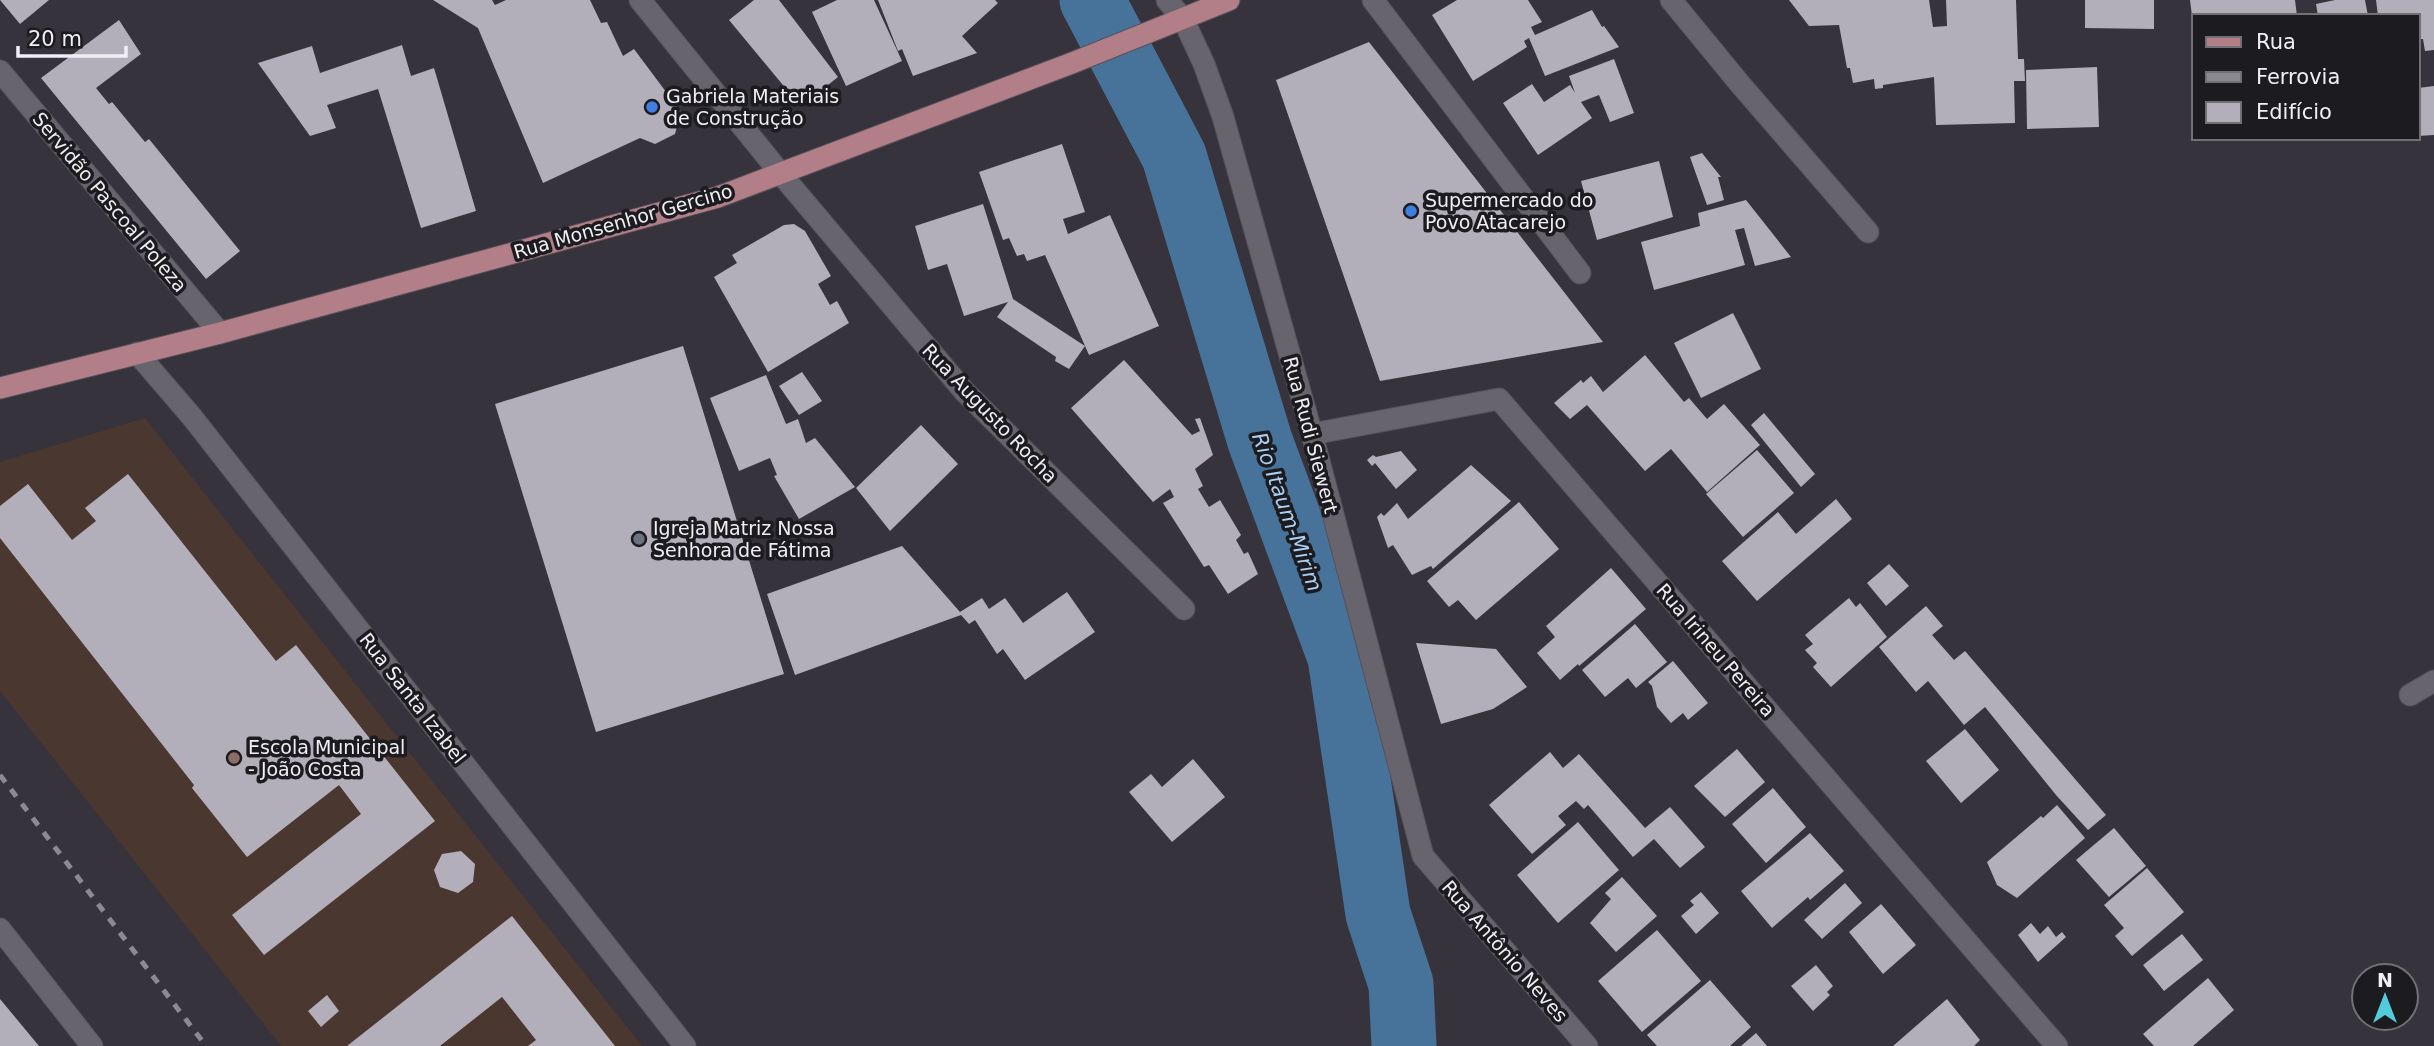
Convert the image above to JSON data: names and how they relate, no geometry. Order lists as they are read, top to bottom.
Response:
{
  "streets": {
    "main road": ["Rua Monsenhor Gercino"],
    "street": [
      "Servidão Pascoal Poleza",
      "Rua Augusto Rocha",
      "Rua Rudi Siewert",
      "Rua Irineu Pereira",
      "Rua Santa Izabel",
      "Rua Antônio Neves"
    ]
  },
  "crossings": [
    ["Servidão Pascoal Poleza", "Rua Monsenhor Gercino"],
    ["Rua Monsenhor Gercino", "Rua Augusto Rocha"],
    ["Rua Monsenhor Gercino", "Rua Rudi Siewert"],
    ["Rua Monsenhor Gercino", "Rua Santa Izabel"],
    ["Rua Rudi Siewert", "Rua Irineu Pereira"],
    ["Rua Rudi Siewert", "Rua Antônio Neves"]
  ],
  "water": ["Rio Itaum-Mirim"],
  "places": [
    "Gabriela Materiais de Construção",
    "Supermercado do Povo Atacarejo",
    "Igreja Matriz Nossa Senhora de Fátima",
    "Escola Municipal - João Costa"
  ],
  "legend": ["Rua", "Ferrovia", "Edifício"],
  "scale_bar": "20 m",
  "north": "top"
}
